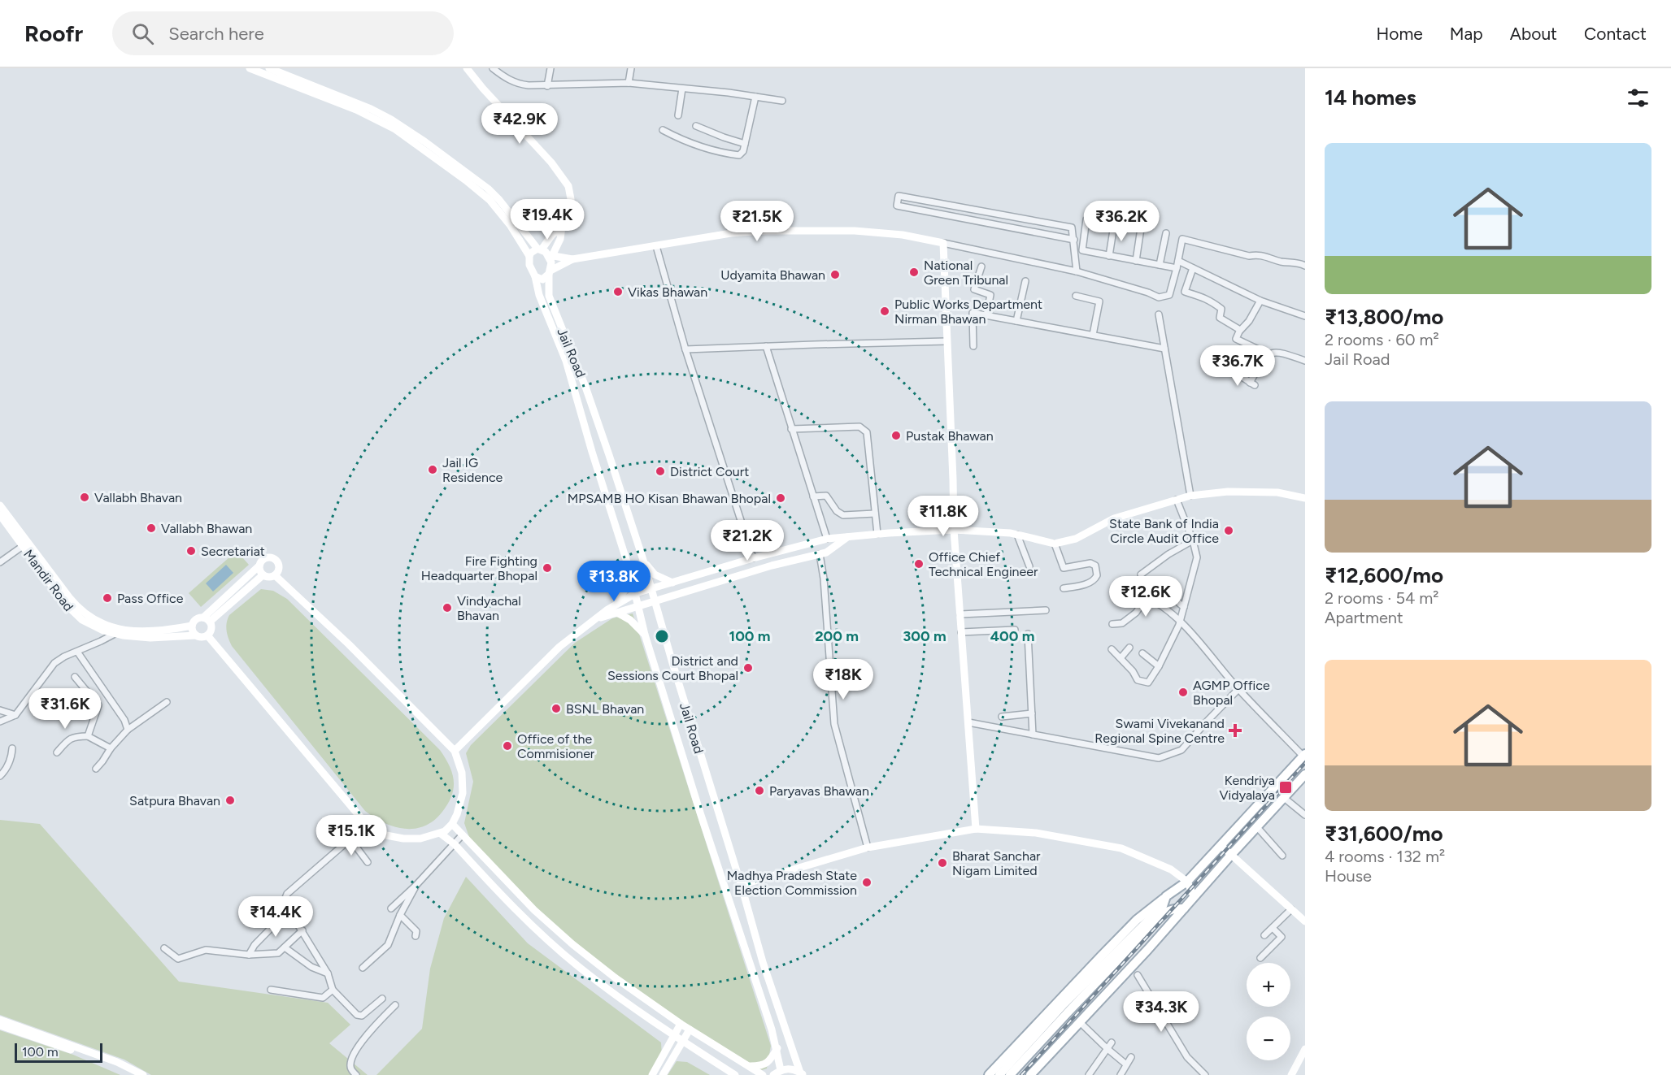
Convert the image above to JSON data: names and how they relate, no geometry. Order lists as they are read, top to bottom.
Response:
{
  "streets": {
    "street": ["Jail Road", "Mandir Road"]
  },
  "places": {
    "other": [
      "National Green Tribunal",
      "Udyamita Bhawan",
      "Vikas Bhawan",
      "Public Works Department Nirman Bhawan",
      "Pustak Bhawan",
      "Jail IG Residence",
      "District Court",
      "Vallabh Bhavan",
      "MPSAMB HO Kisan Bhawan Bhopal",
      "Vallabh Bhawan",
      "State Bank of India Circle Audit Office",
      "Secretariat",
      "Office Chief Technical Engineer",
      "Fire Fighting Headquarter Bhopal",
      "Pass Office",
      "Vindyachal Bhavan",
      "District and Sessions Court Bhopal",
      "AGMP Office Bhopal",
      "BSNL Bhavan",
      "Office of the Commisioner",
      "Paryavas Bhawan",
      "Satpura Bhavan",
      "Bharat Sanchar Nigam Limited",
      "Madhya Pradesh State Election Commission"
    ],
    "health": ["Swami Vivekanand Regional Spine Centre"],
    "transit": ["Kendriya Vidyalaya"]
  },
  "scale_bar": "100 m",
  "page": {
    "header": "Roofr",
    "search": "Search here",
    "nav": [
      "Home",
      "Map",
      "About",
      "Contact"
    ],
    "heading": "14 homes",
    "price": [
      "₹42.9K",
      "₹19.4K",
      "₹21.5K",
      "₹36.2K",
      "₹36.7K",
      "₹11.8K",
      "₹21.2K",
      "₹13.8K",
      "₹12.6K",
      "₹18K",
      "₹31.6K",
      "₹15.1K",
      "₹14.4K",
      "₹34.3K"
    ],
    "list": [
      {
        "name": "₹13,800/mo",
        "note": "2 rooms · 60 m² · Jail Road"
      },
      {
        "name": "₹12,600/mo",
        "note": "2 rooms · 54 m² · Apartment"
      },
      {
        "name": "₹31,600/mo",
        "note": "4 rooms · 132 m² · House"
      }
    ],
    "map_buttons": ["+", "−"],
    "scale": "100 m"
  },
  "rings": [
    "100 m",
    "200 m",
    "300 m",
    "400 m"
  ]
}
